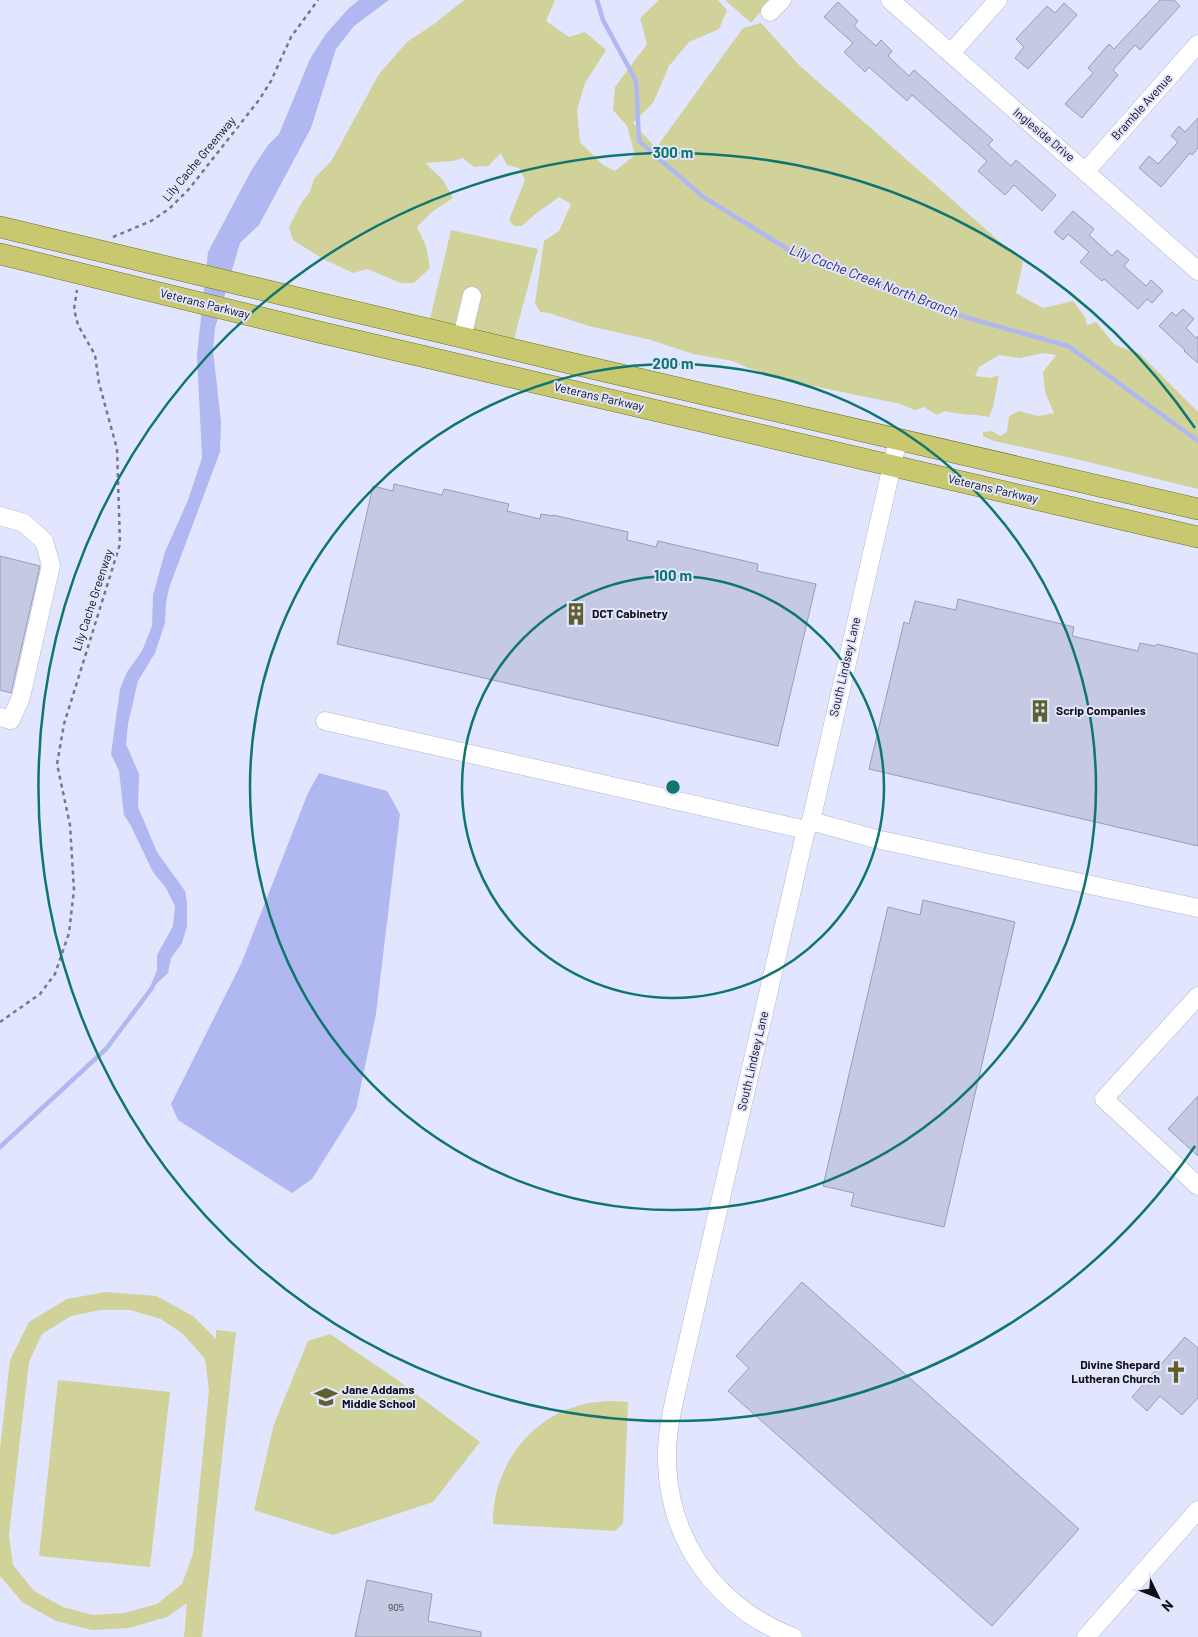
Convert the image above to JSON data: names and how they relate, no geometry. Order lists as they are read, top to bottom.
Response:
{
  "streets": {
    "main road": ["Veterans Parkway"],
    "street": ["Bramble Avenue", "Ingleside Drive", "South Lindsey Lane"],
    "path": ["Lily Cache Greenway"]
  },
  "crossings": [
    ["Bramble Avenue", "Ingleside Drive"],
    ["Lily Cache Greenway", "Veterans Parkway"],
    ["Veterans Parkway", "South Lindsey Lane"]
  ],
  "water": ["Lily Cache Creek North Branch"],
  "places": {
    "building": ["DCT Cabinetry", "Scrip Companies"],
    "church": ["Divine Shepard Lutheran Church"],
    "school or university": ["Jane Addams Middle School"]
  },
  "house_numbers": ["905"],
  "north": "bottom right",
  "rings": ["300 m", "200 m", "100 m"]
}
